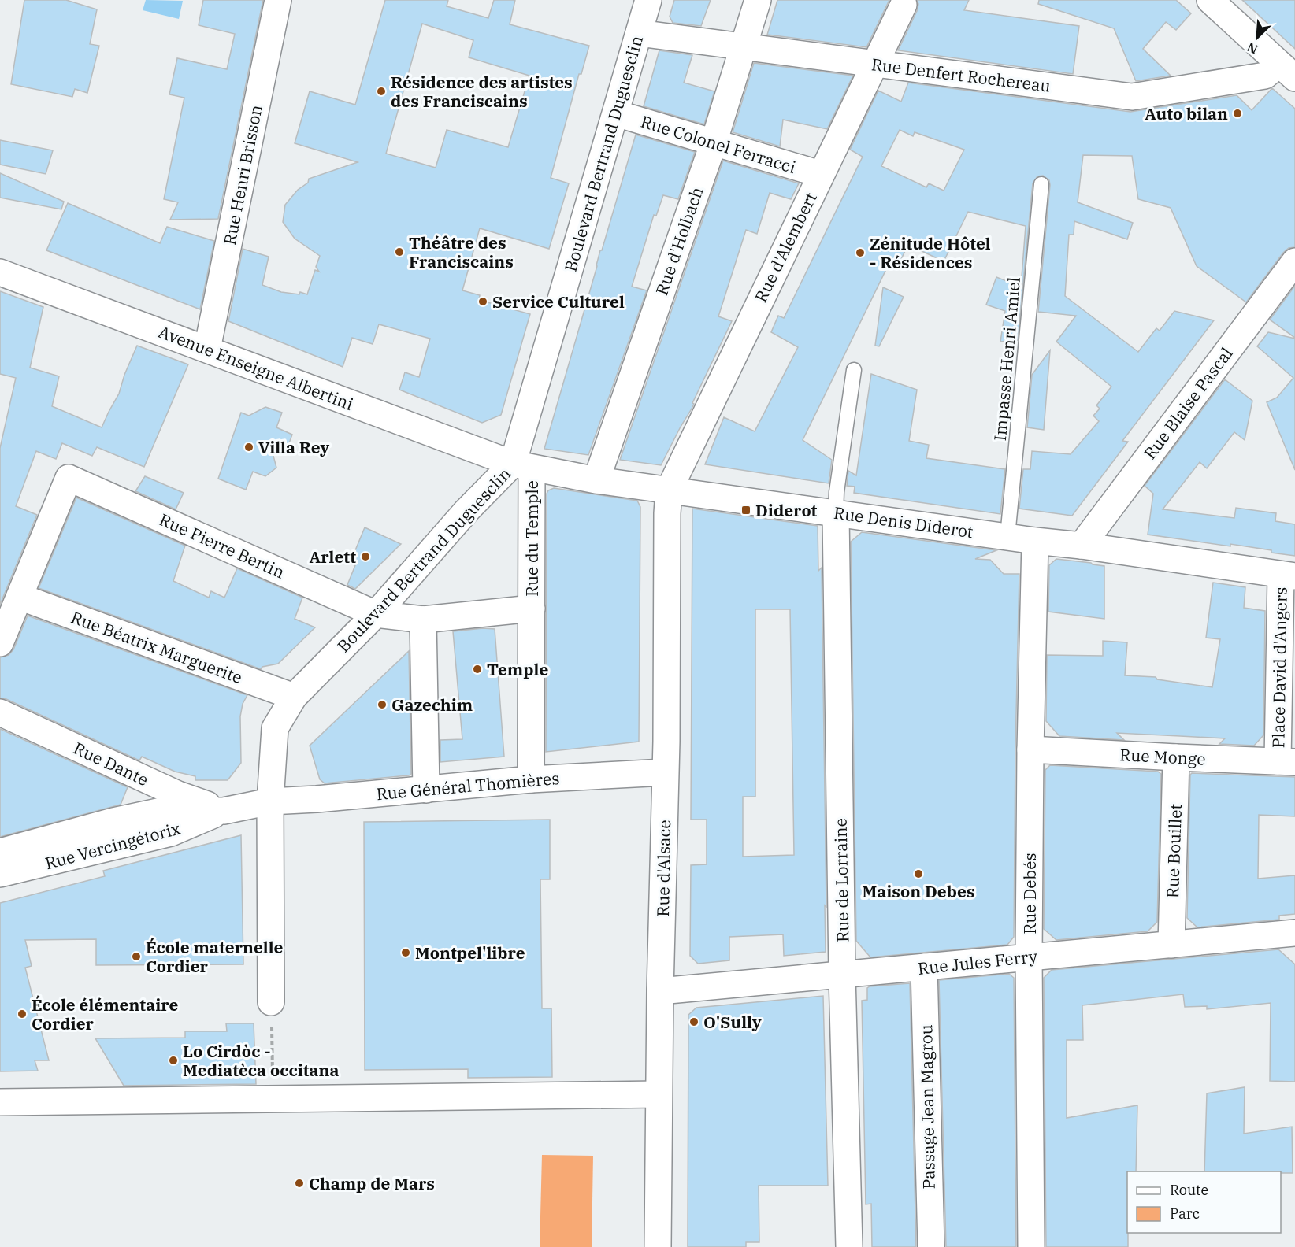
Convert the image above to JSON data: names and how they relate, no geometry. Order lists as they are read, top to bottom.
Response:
{
  "streets": {
    "street": [
      "Rue Denfert Rochereau",
      "Rue Colonel Ferracci",
      "Boulevard Bertrand Duguesclin",
      "Rue Henri Brisson",
      "Rue d'Holbach",
      "Rue d'Alembert",
      "Avenue Enseigne Albertini",
      "Rue Blaise Pascal",
      "Rue Denis Diderot",
      "Rue du Temple",
      "Rue Pierre Bertin",
      "Rue Béatrix Marguerite",
      "Place David d'Angers",
      "Rue Monge",
      "Rue Dante",
      "Rue Général Thomières",
      "Rue Vercingétorix",
      "Rue Bouillet",
      "Rue d'Alsace",
      "Rue de Lorraine",
      "Rue Debés",
      "Rue Jules Ferry",
      "Passage Jean Magrou"
    ],
    "lane": ["Impasse Henri Amiel"]
  },
  "crossings": [
    ["Rue Denfert Rochereau", "Boulevard Bertrand Duguesclin"],
    ["Rue Denfert Rochereau", "Rue d'Holbach"],
    ["Rue Denfert Rochereau", "Rue d'Alembert"],
    ["Rue Colonel Ferracci", "Boulevard Bertrand Duguesclin"],
    ["Rue Colonel Ferracci", "Rue d'Holbach"],
    ["Rue Colonel Ferracci", "Rue d'Alembert"],
    ["Boulevard Bertrand Duguesclin", "Avenue Enseigne Albertini"],
    ["Boulevard Bertrand Duguesclin", "Rue Denis Diderot"],
    ["Boulevard Bertrand Duguesclin", "Rue du Temple"],
    ["Boulevard Bertrand Duguesclin", "Rue Pierre Bertin"],
    ["Boulevard Bertrand Duguesclin", "Rue Béatrix Marguerite"],
    ["Boulevard Bertrand Duguesclin", "Rue Général Thomières"],
    ["Boulevard Bertrand Duguesclin", "Rue Vercingétorix"],
    ["Rue Henri Brisson", "Avenue Enseigne Albertini"],
    ["Rue d'Holbach", "Rue Denis Diderot"],
    ["Rue d'Alembert", "Rue Denis Diderot"],
    ["Rue d'Alembert", "Rue d'Alsace"],
    ["Impasse Henri Amiel", "Rue Denis Diderot"],
    ["Avenue Enseigne Albertini", "Rue Denis Diderot"],
    ["Avenue Enseigne Albertini", "Rue du Temple"],
    ["Rue Blaise Pascal", "Rue Denis Diderot"],
    ["Rue Denis Diderot", "Rue du Temple"],
    ["Rue Denis Diderot", "Place David d'Angers"],
    ["Rue Denis Diderot", "Rue d'Alsace"],
    ["Rue Denis Diderot", "Rue de Lorraine"],
    ["Rue Denis Diderot", "Rue Debés"],
    ["Rue du Temple", "Rue Pierre Bertin"],
    ["Rue du Temple", "Rue Général Thomières"],
    ["Rue Pierre Bertin", "Rue Béatrix Marguerite"],
    ["Place David d'Angers", "Rue Monge"],
    ["Rue Monge", "Rue Bouillet"],
    ["Rue Monge", "Rue Debés"],
    ["Rue Dante", "Rue Vercingétorix"],
    ["Rue Général Thomières", "Rue Vercingétorix"],
    ["Rue Général Thomières", "Rue d'Alsace"],
    ["Rue Bouillet", "Rue Jules Ferry"],
    ["Rue d'Alsace", "Rue Jules Ferry"],
    ["Rue de Lorraine", "Rue Jules Ferry"],
    ["Rue Debés", "Rue Jules Ferry"],
    ["Rue Jules Ferry", "Passage Jean Magrou"]
  ],
  "places": {
    "other": [
      "Résidence des artistes des Franciscains",
      "Auto bilan",
      "Théâtre des Franciscains",
      "Zénitude Hôtel - Résidences",
      "Service Culturel",
      "Villa Rey",
      "Arlett",
      "Temple",
      "Gazechim",
      "Maison Debes",
      "Montpel'libre",
      "École maternelle Cordier",
      "École élémentaire Cordier",
      "O'Sully",
      "Lo Cirdòc - Mediatèca occitana",
      "Champ de Mars"
    ],
    "transit": ["Diderot"]
  },
  "legend": ["Route", "Parc"],
  "north": "bottom left"
}
